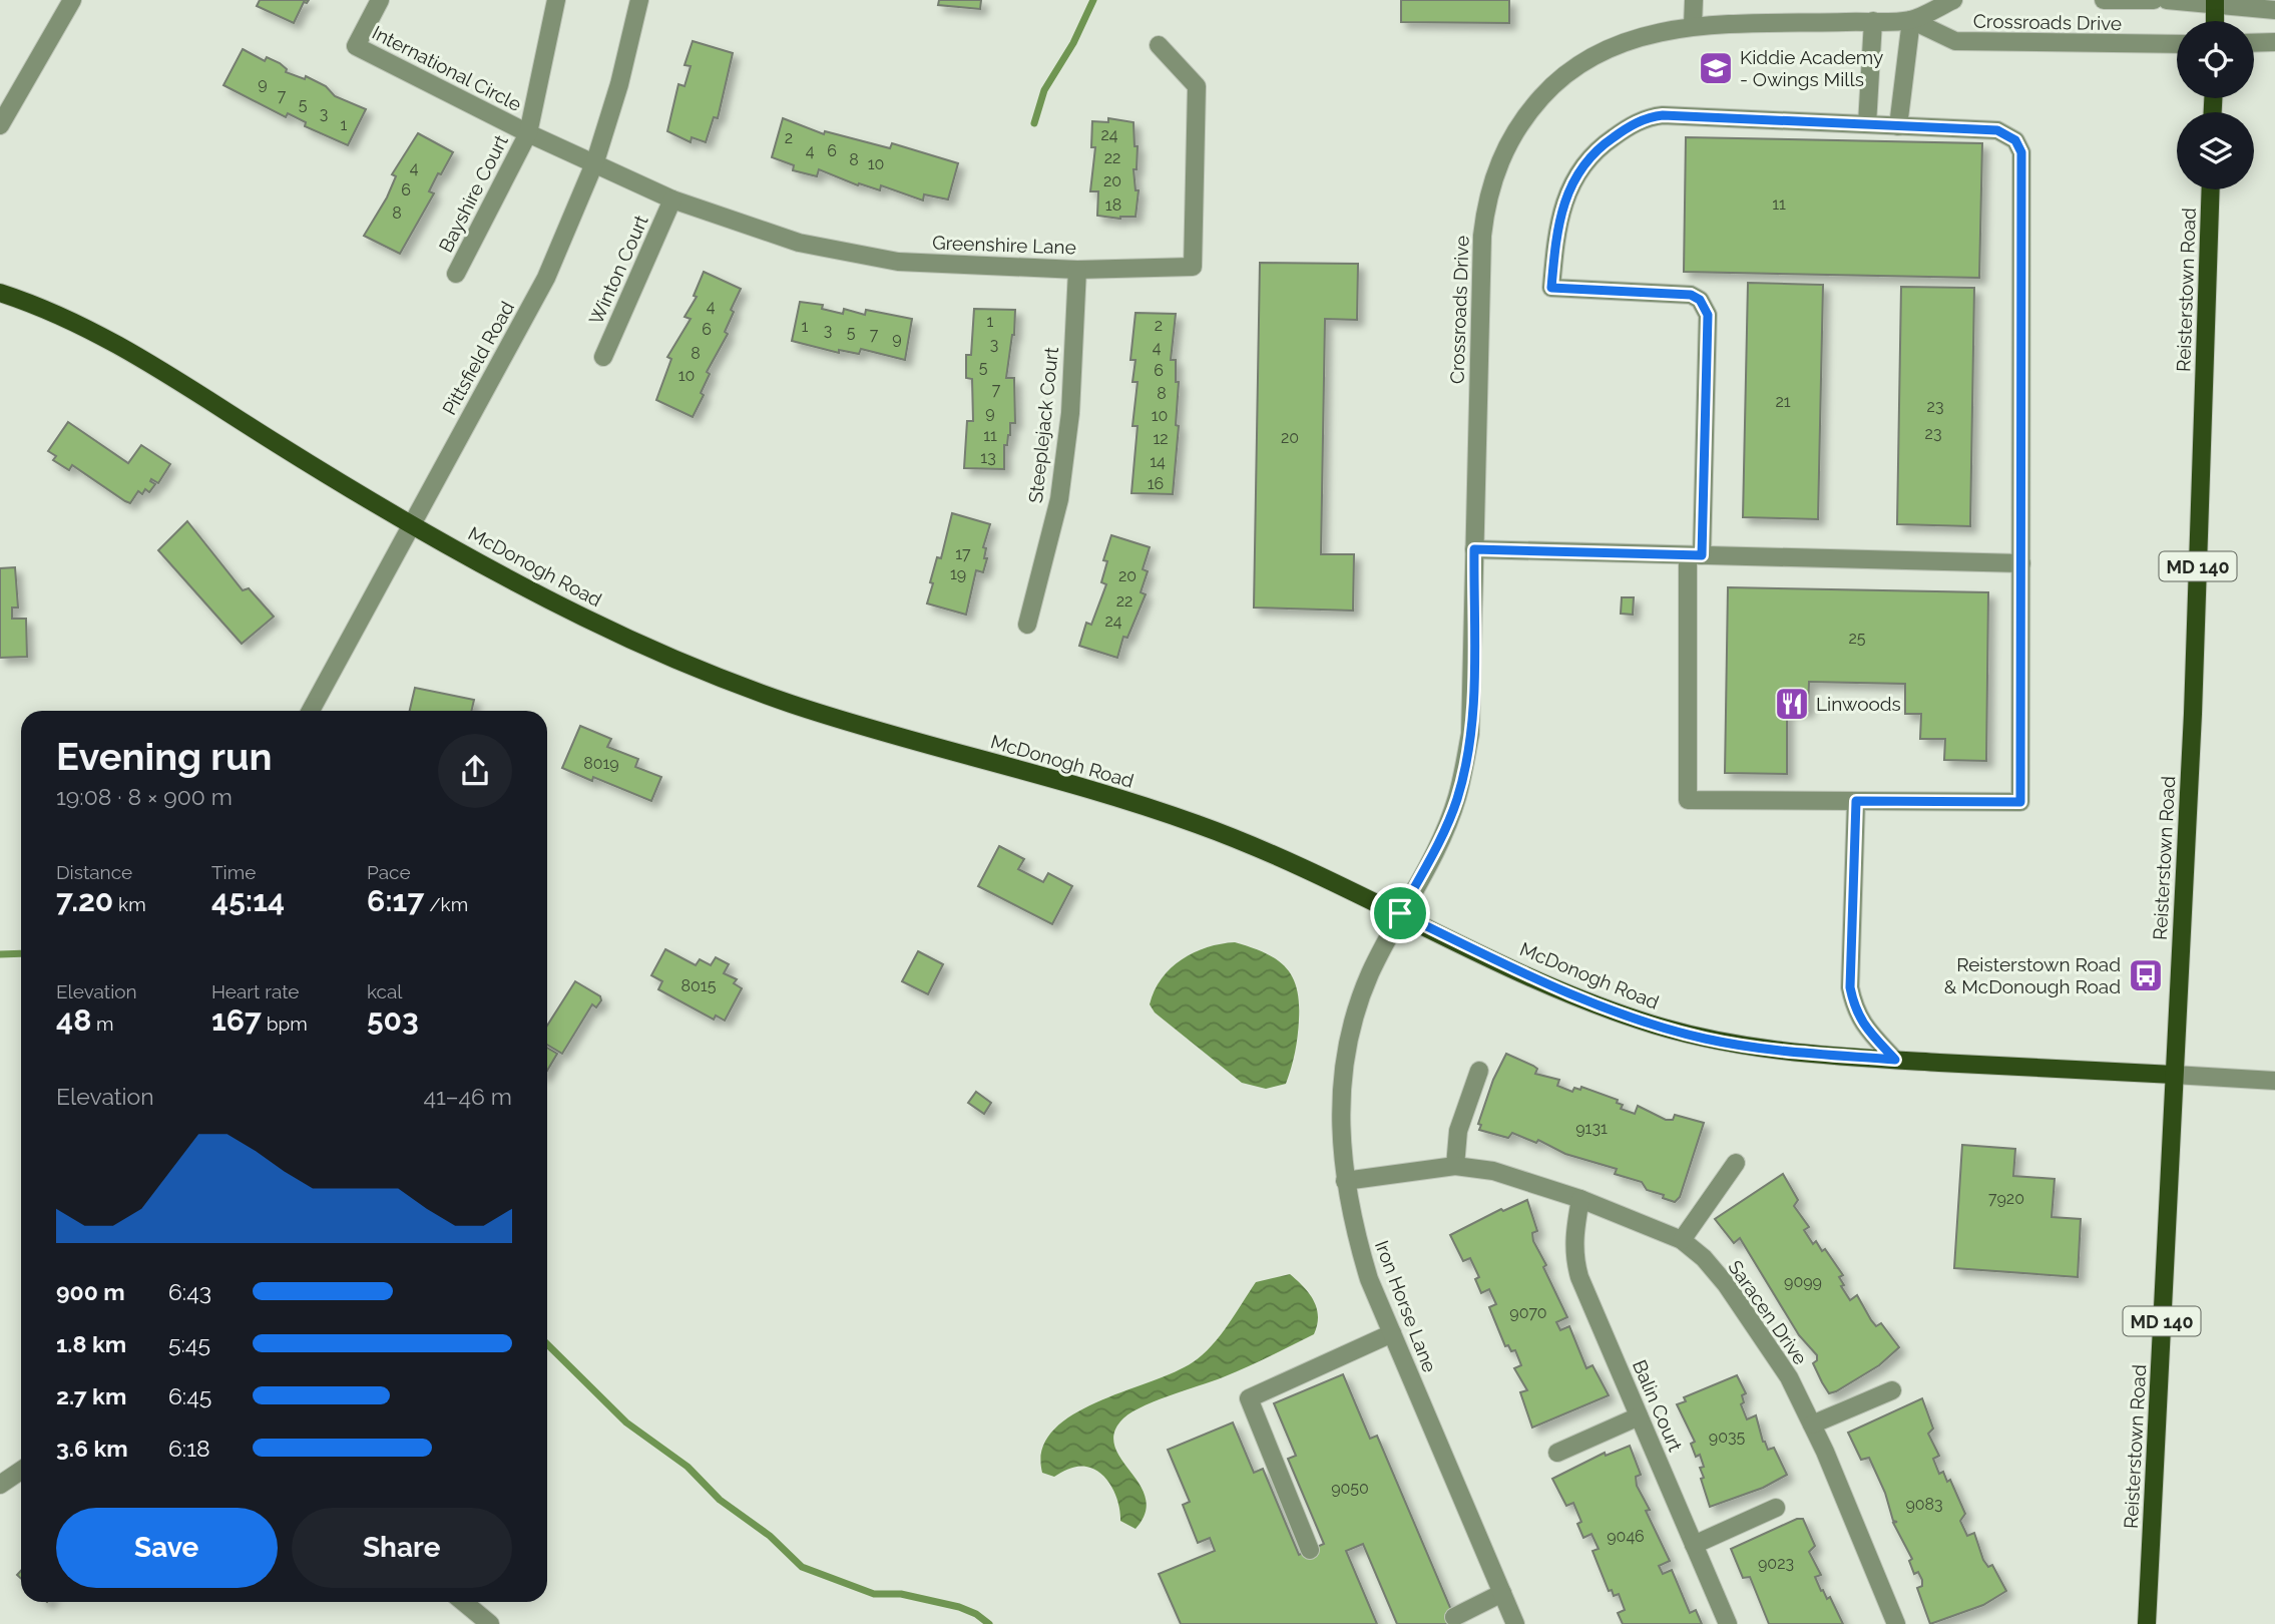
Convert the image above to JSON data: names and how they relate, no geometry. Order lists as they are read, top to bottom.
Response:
{
  "streets": {
    "main road": ["Reisterstown Road", "McDonogh Road", "MD 140"],
    "street": [
      "Crossroads Drive",
      "International Circle",
      "Bayshire Court",
      "Greenshire Lane",
      "Winton Court",
      "Pittsfield Road",
      "Steeplejack Court",
      "Iron Horse Lane",
      "Saracen Drive",
      "Balin Court"
    ]
  },
  "crossings": [
    ["Crossroads Drive", "McDonogh Road"],
    ["Crossroads Drive", "Iron Horse Lane"],
    ["International Circle", "Bayshire Court"],
    ["International Circle", "Greenshire Lane"],
    ["International Circle", "Pittsfield Road"],
    ["Greenshire Lane", "Winton Court"],
    ["Greenshire Lane", "Pittsfield Road"],
    ["Greenshire Lane", "Steeplejack Court"],
    ["Reisterstown Road", "McDonogh Road"],
    ["Pittsfield Road", "McDonogh Road"],
    ["McDonogh Road", "Iron Horse Lane"],
    ["Iron Horse Lane", "Saracen Drive"],
    ["Saracen Drive", "Balin Court"]
  ],
  "places": {
    "school or university": ["Kiddie Academy - Owings Mills"],
    "restaurant": ["Linwoods"],
    "bus stop": ["Reisterstown Road & McDonough Road"]
  },
  "house_numbers": [
    "9",
    "7",
    "5",
    "3",
    "1",
    "24",
    "2",
    "4",
    "6",
    "22",
    "8",
    "10",
    "4",
    "20",
    "6",
    "11",
    "18",
    "8",
    "4",
    "1",
    "2",
    "1",
    "6",
    "3",
    "5",
    "7",
    "9",
    "3",
    "4",
    "8",
    "5",
    "6",
    "10",
    "7",
    "8",
    "21",
    "23",
    "9",
    "10",
    "23",
    "11",
    "20",
    "12",
    "13",
    "14",
    "16",
    "17",
    "19",
    "20",
    "22",
    "24",
    "25",
    "8019",
    "8015",
    "9131",
    "7920",
    "9099",
    "9070",
    "9035",
    "9050",
    "9083",
    "9046",
    "9023"
  ],
  "page": {
    "heading": ["Evening run", "19:08 · 8 × 900 m"],
    "stats": [
      ["Distance", "7.20 km"],
      ["Time", "45:14"],
      ["Pace", "6:17 /km"],
      ["Elevation", "48 m"],
      ["Heart rate", "167 bpm"],
      ["kcal", "503"]
    ],
    "chart": ["Elevation", "41–46 m"],
    "list": [
      {
        "name": "900 m",
        "note": "6:43"
      },
      {
        "name": "1.8 km",
        "note": "5:45"
      },
      {
        "name": "2.7 km",
        "note": "6:45"
      },
      {
        "name": "3.6 km",
        "note": "6:18"
      }
    ],
    "buttons": ["Save", "Share"]
  }
}
